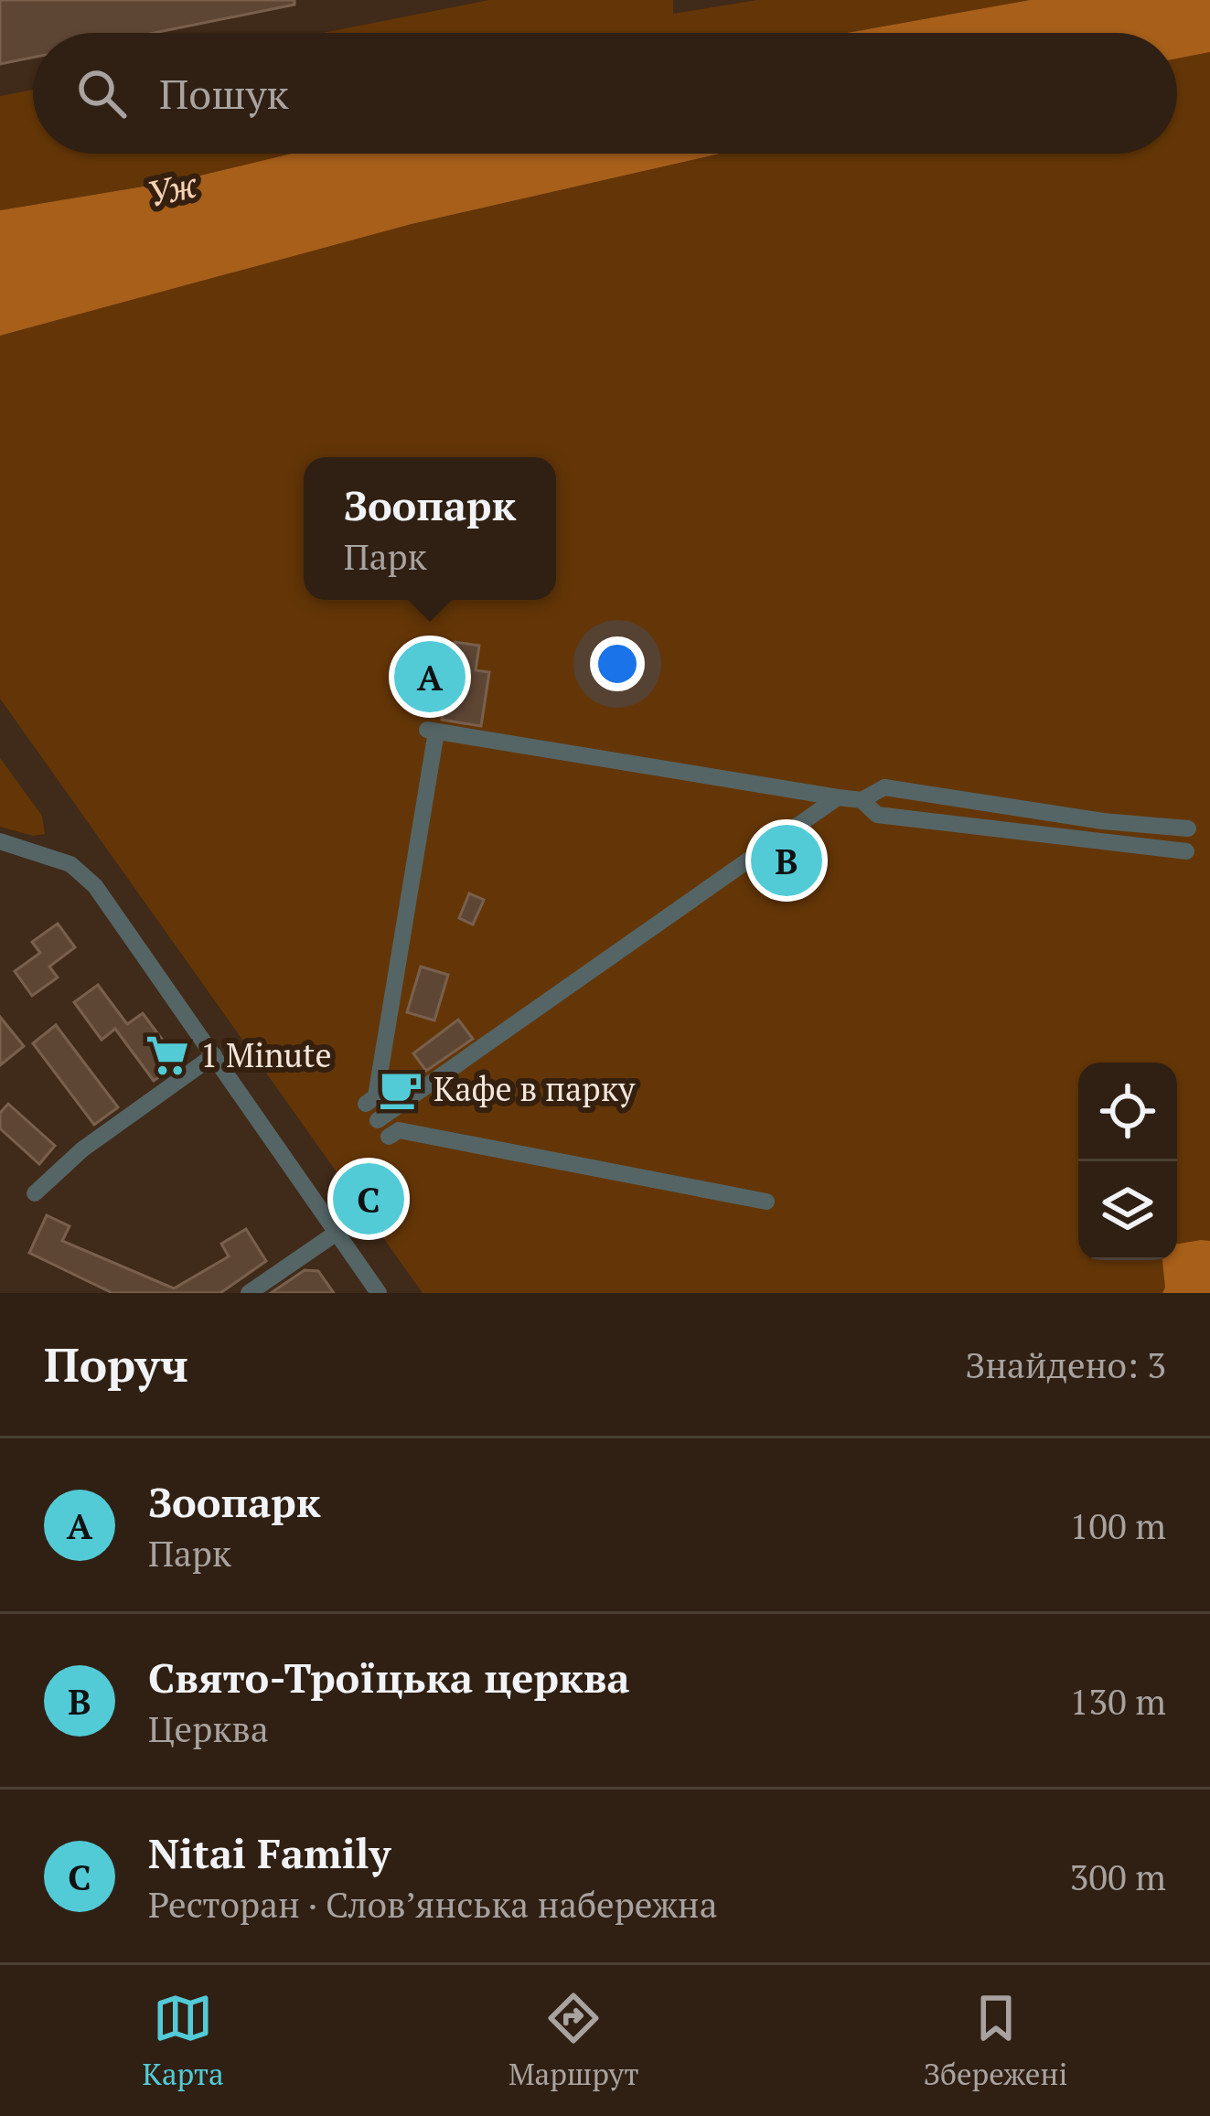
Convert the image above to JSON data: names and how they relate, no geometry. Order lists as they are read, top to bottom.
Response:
{
  "water": ["Уж"],
  "places": {
    "supermarket": ["1 Minute"],
    "cafe": ["Кафе в парку"]
  },
  "page": {
    "search": "Пошук",
    "popup": ["Зоопарк", "Парк"],
    "pins": ["A", "B", "C"],
    "heading": ["Поруч", "Знайдено: 3"],
    "list": [
      {
        "mark": "A",
        "name": "Зоопарк",
        "note": "Парк",
        "value": "100 m"
      },
      {
        "mark": "B",
        "name": "Свято-Троїцька церква",
        "note": "Церква",
        "value": "130 m"
      },
      {
        "mark": "C",
        "name": "Nitai Family",
        "note": "Ресторан · Словʼянська набережна",
        "value": "300 m"
      }
    ],
    "nav": ["Карта", "Маршрут", "Збережені"]
  }
}
